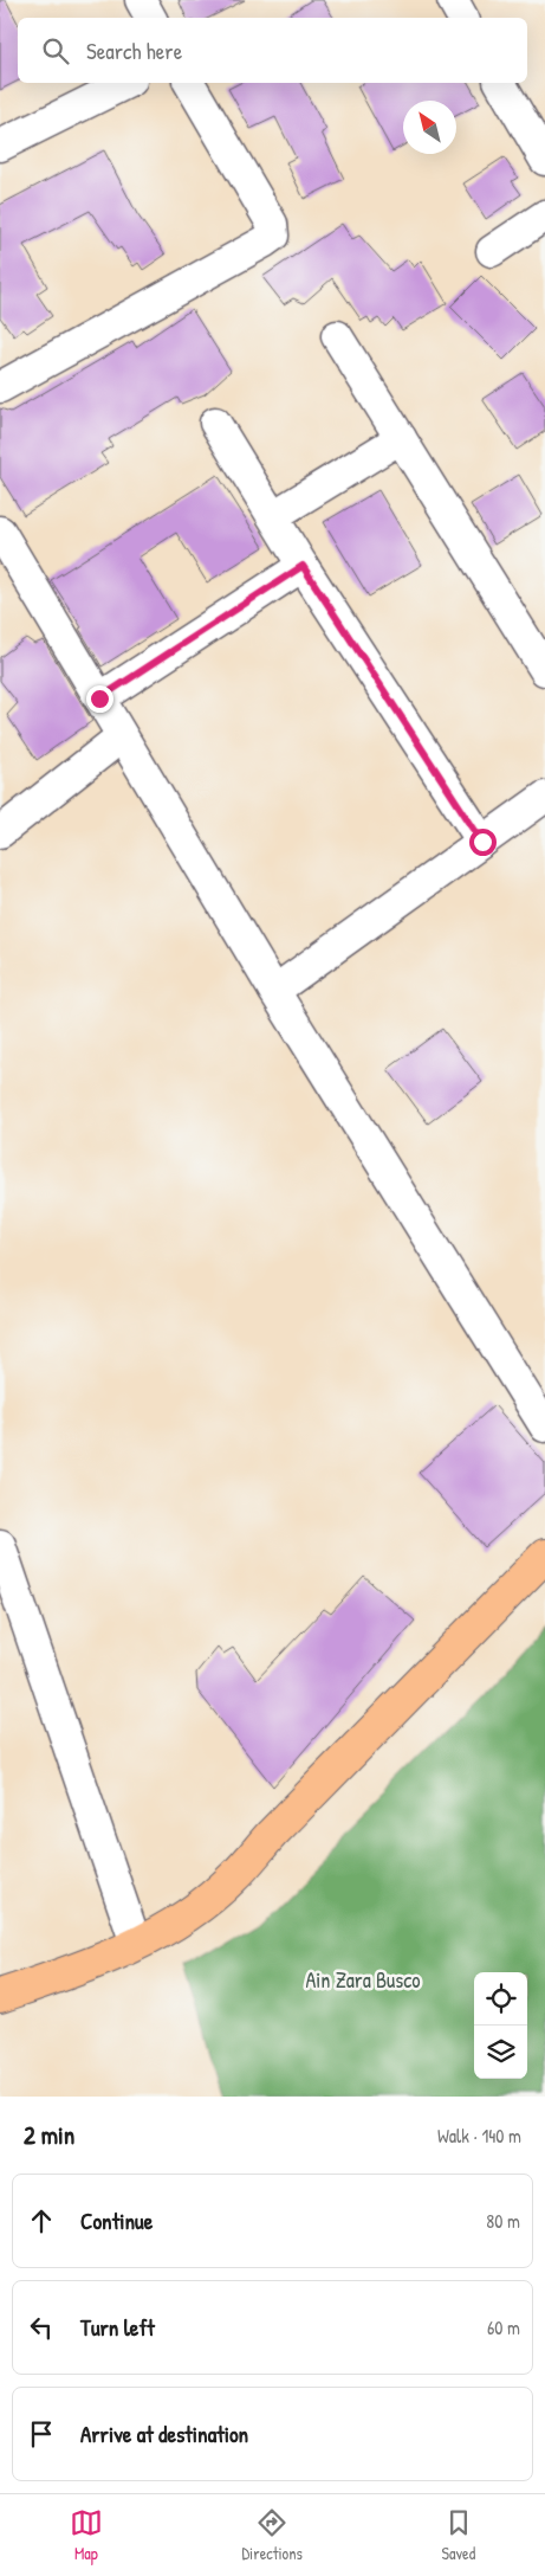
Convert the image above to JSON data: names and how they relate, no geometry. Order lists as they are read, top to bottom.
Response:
{
  "parks": ["Ain Zara Busco"],
  "north": "top left",
  "page": {
    "search": "Search here",
    "heading": ["2 min", "Walk · 140 m"],
    "list": [
      ["Continue", "80 m"],
      ["Turn left", "60 m"],
      "Arrive at destination"
    ],
    "nav": ["Map", "Directions", "Saved"]
  }
}
